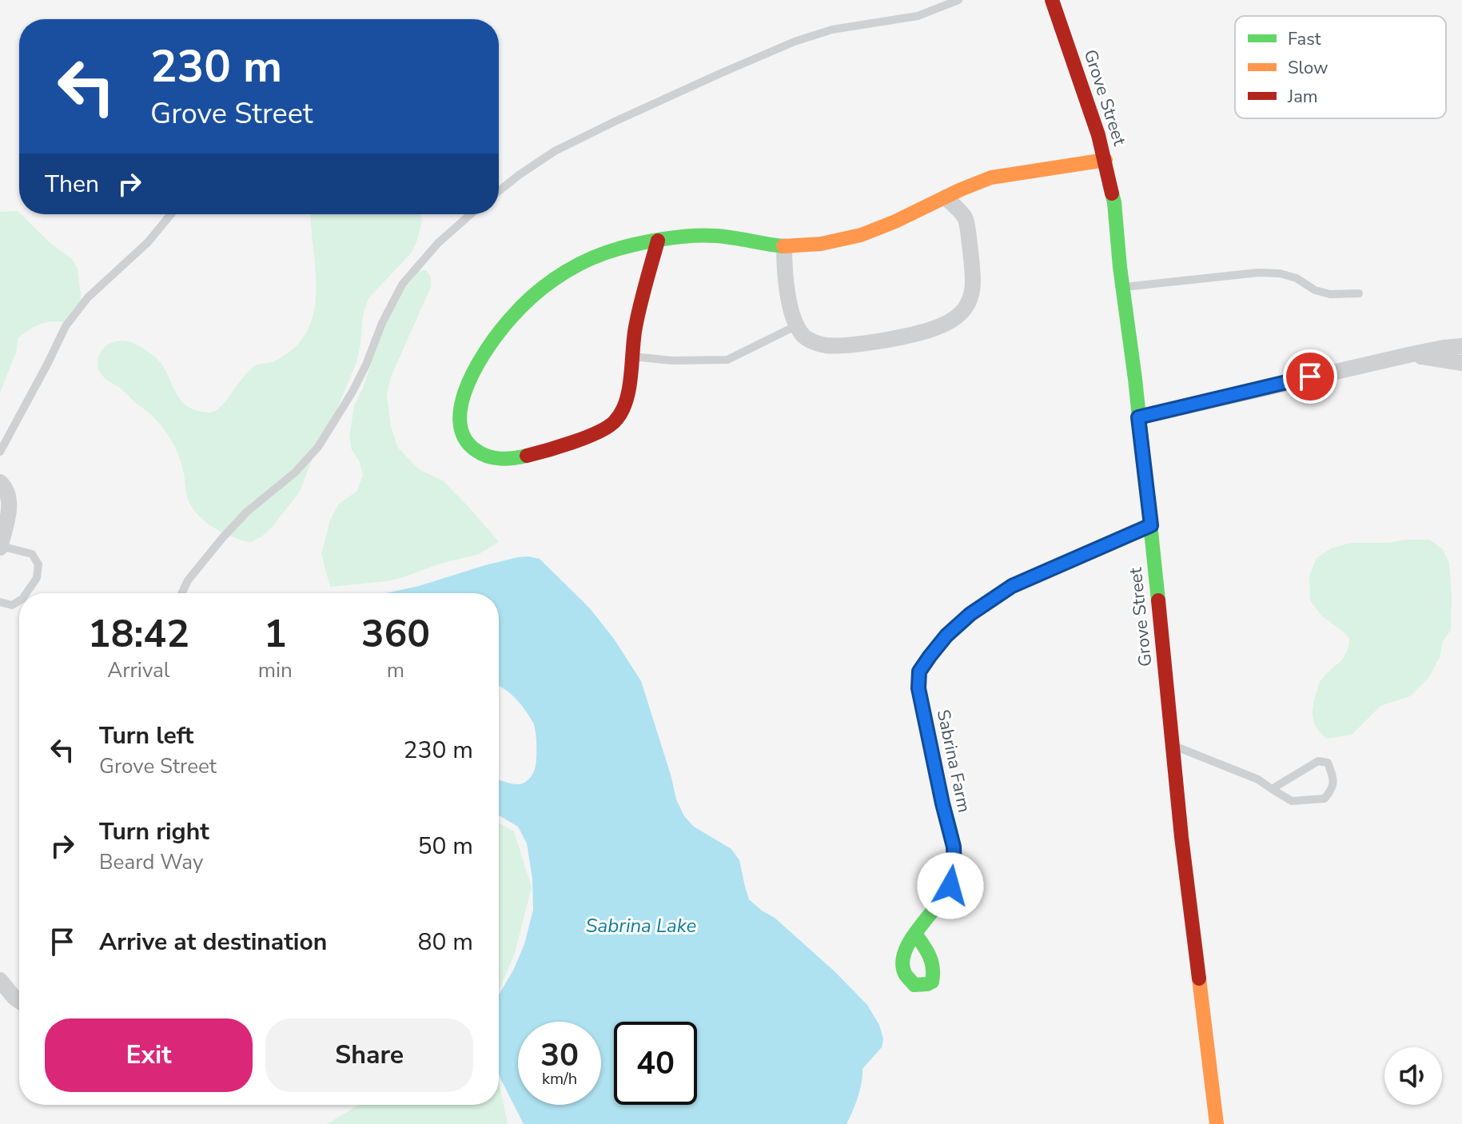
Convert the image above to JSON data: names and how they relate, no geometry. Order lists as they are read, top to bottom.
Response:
{
  "streets": {
    "street": ["Grove Street", "Sabrina Farm"]
  },
  "crossings": [
    ["Grove Street", "Sabrina Farm"]
  ],
  "water": ["Sabrina Lake"],
  "legend": ["Fast", "Slow", "Jam"],
  "page": {
    "turn": ["230 m", "Grove Street"],
    "then": "Then",
    "eta": [
      "18:42",
      "Arrival",
      "1",
      "min",
      "360",
      "m"
    ],
    "list": [
      {
        "name": "Turn left",
        "note": "Grove Street",
        "value": "230 m"
      },
      {
        "name": "Turn right",
        "note": "Beard Way",
        "value": "50 m"
      },
      {
        "name": "Arrive at destination",
        "value": "80 m"
      }
    ],
    "buttons": ["Exit", "Share"],
    "speed": "30 km/h",
    "limit": "40"
  }
}
